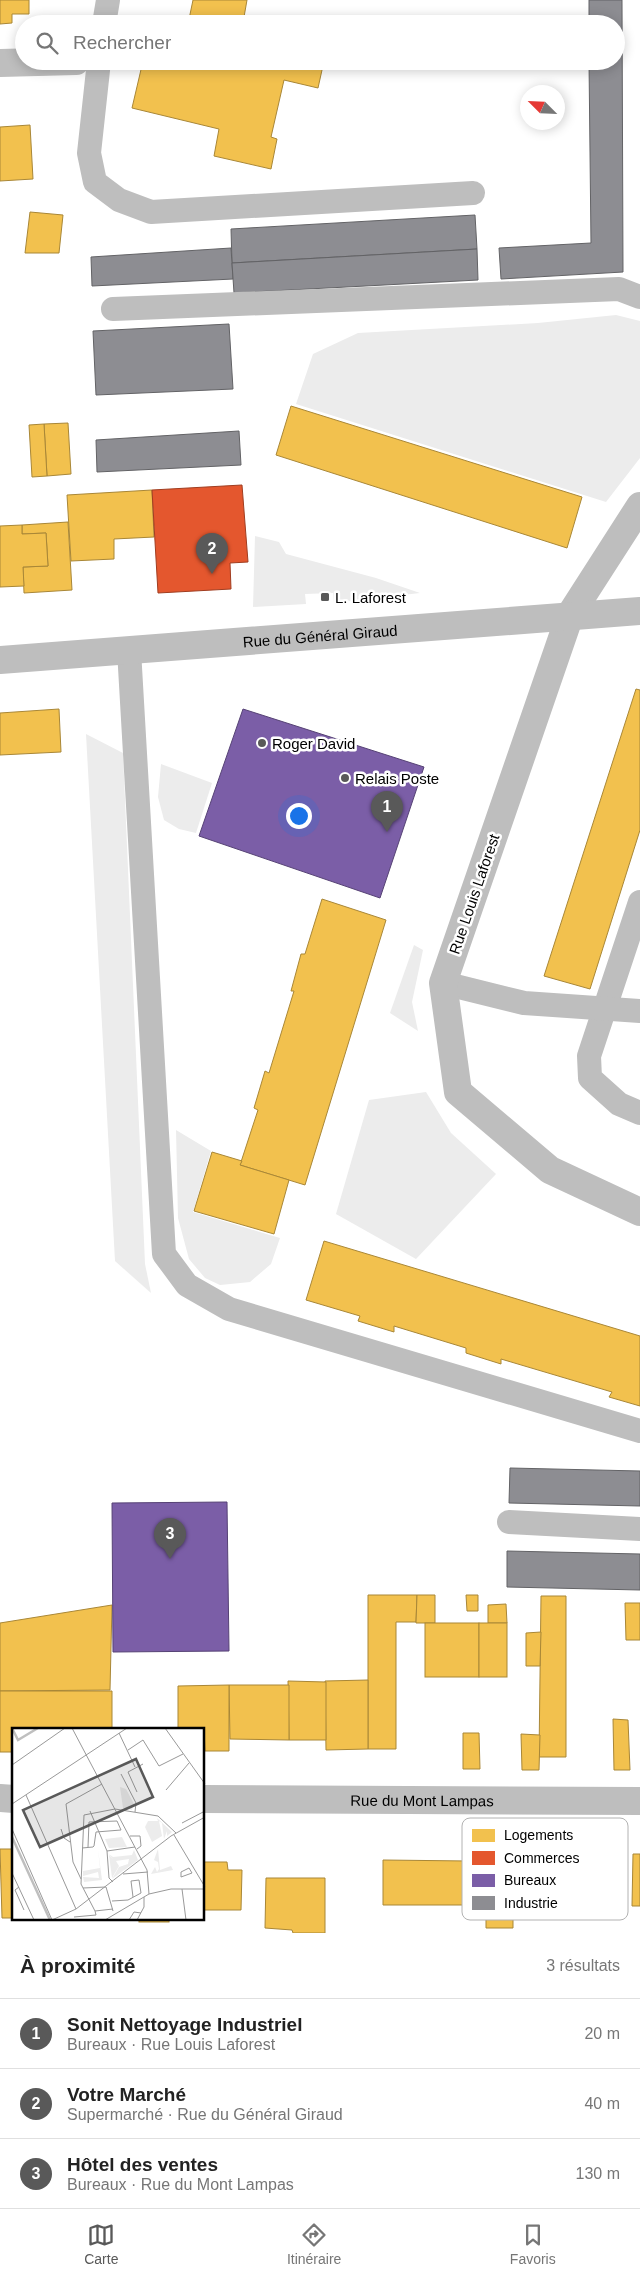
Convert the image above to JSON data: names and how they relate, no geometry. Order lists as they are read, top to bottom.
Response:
{
  "streets": {
    "street": ["Rue du Général Giraud", "Rue Louis Laforest", "Rue du Mont Lampas"]
  },
  "crossings": [
    ["Rue du Général Giraud", "Rue Louis Laforest"]
  ],
  "places": {
    "transit": ["L. Laforest"],
    "other": ["Roger David", "Relais Poste"]
  },
  "legend": [
    "Logements",
    "Commerces",
    "Bureaux",
    "Industrie"
  ],
  "north": "top left",
  "page": {
    "search": "Rechercher",
    "pins": ["2", "1", "3"],
    "heading": ["À proximité", "3 résultats"],
    "list": [
      {
        "mark": "1",
        "name": "Sonit Nettoyage Industriel",
        "note": "Bureaux · Rue Louis Laforest",
        "value": "20 m"
      },
      {
        "mark": "2",
        "name": "Votre Marché",
        "note": "Supermarché · Rue du Général Giraud",
        "value": "40 m"
      },
      {
        "mark": "3",
        "name": "Hôtel des ventes",
        "note": "Bureaux · Rue du Mont Lampas",
        "value": "130 m"
      }
    ],
    "nav": ["Carte", "Itinéraire", "Favoris"]
  }
}
